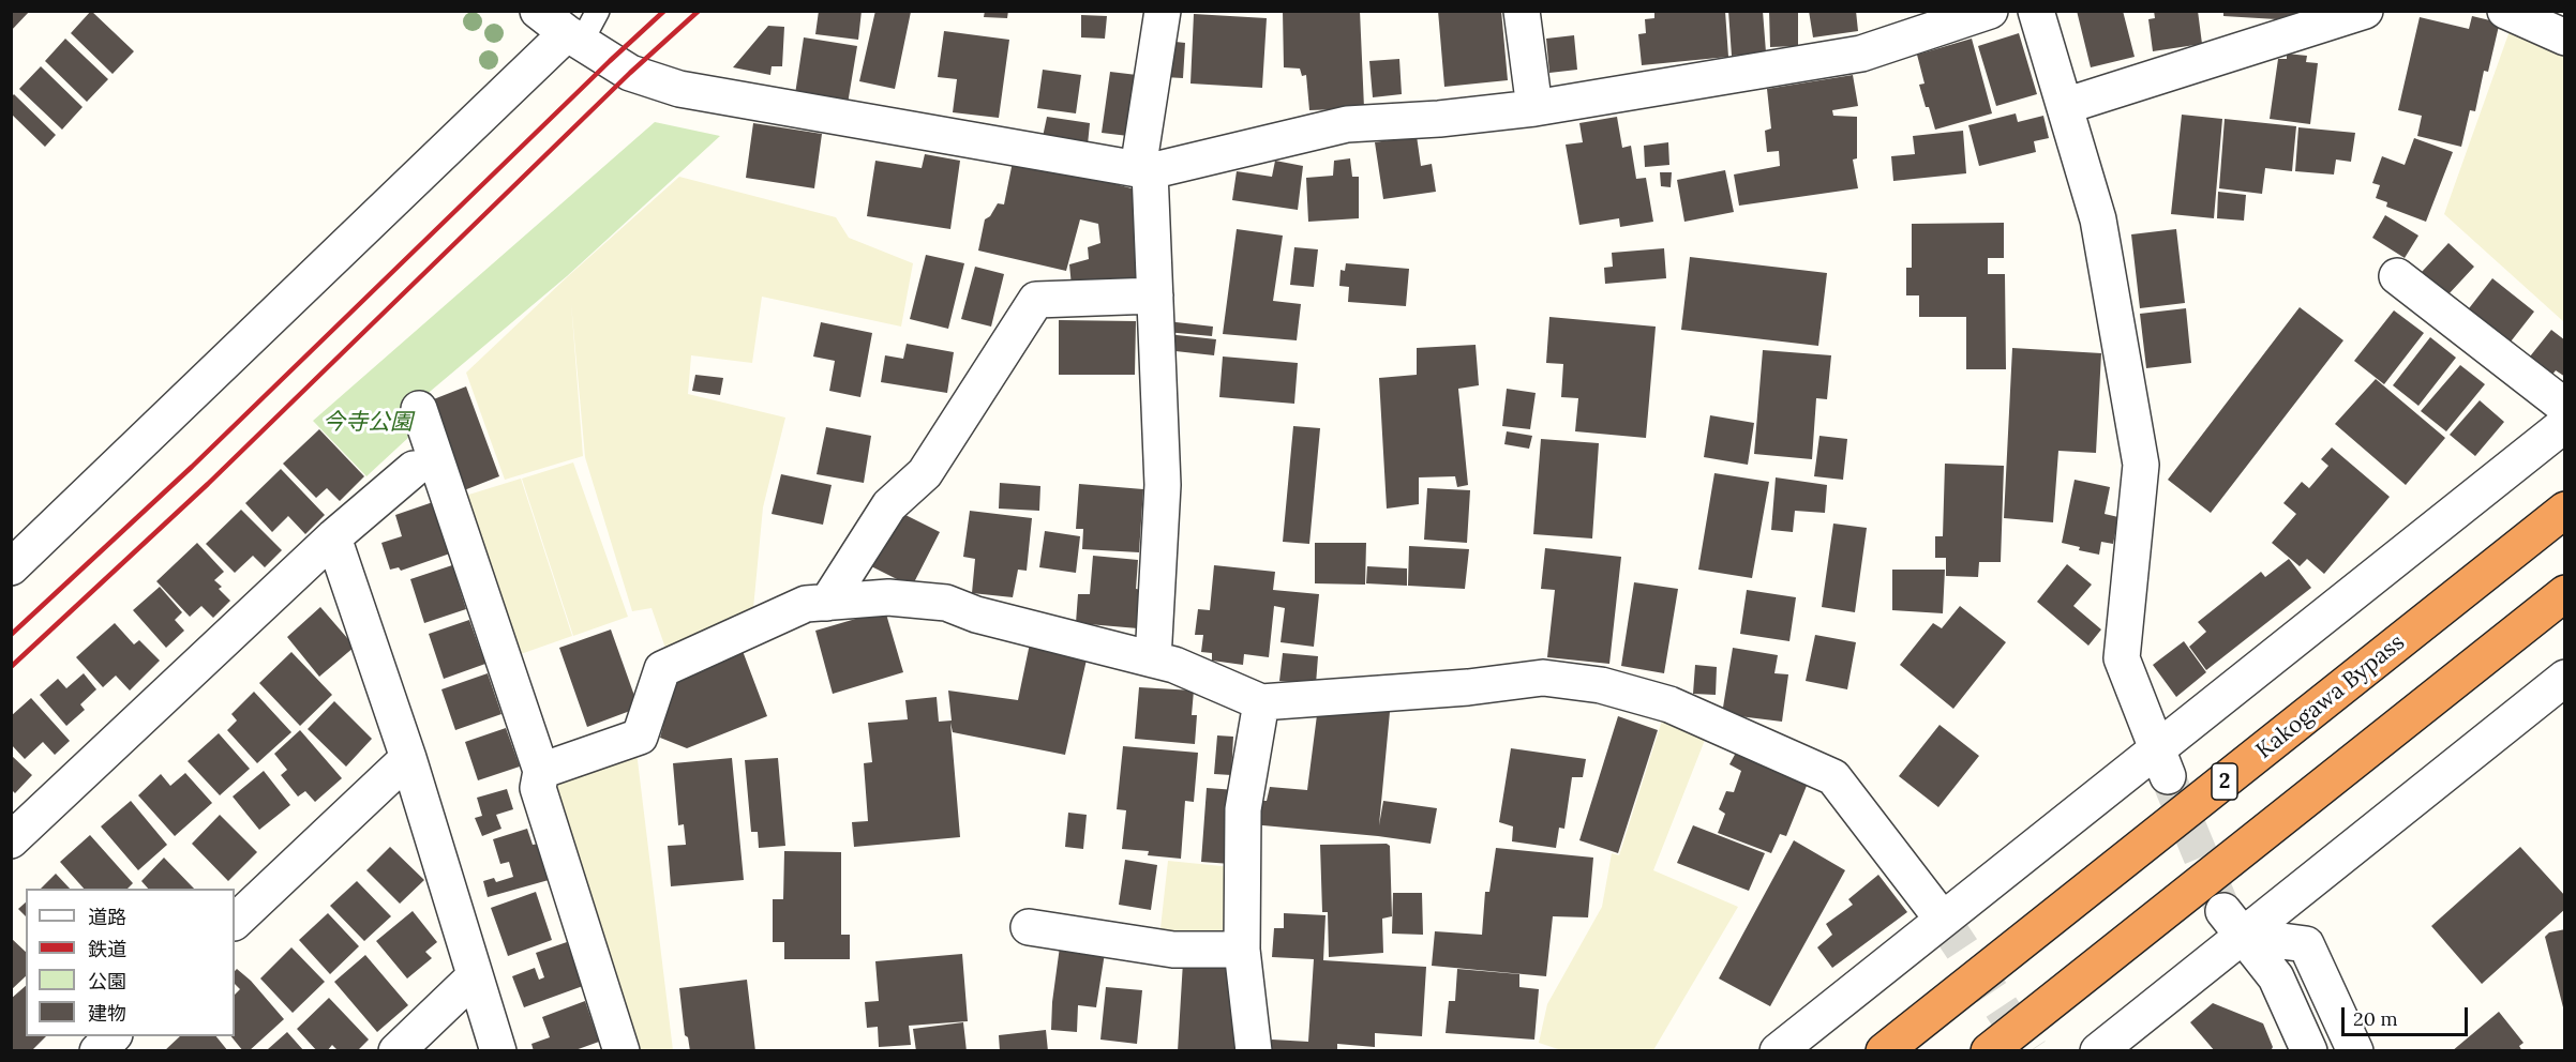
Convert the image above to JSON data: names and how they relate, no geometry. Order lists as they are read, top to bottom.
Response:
{
  "streets": {
    "highway": ["Kakogawa Bypass", "2"]
  },
  "parks": ["今寺公園"],
  "legend": [
    "道路",
    "鉄道",
    "公園",
    "建物"
  ],
  "scale_bar": "20 m"
}
